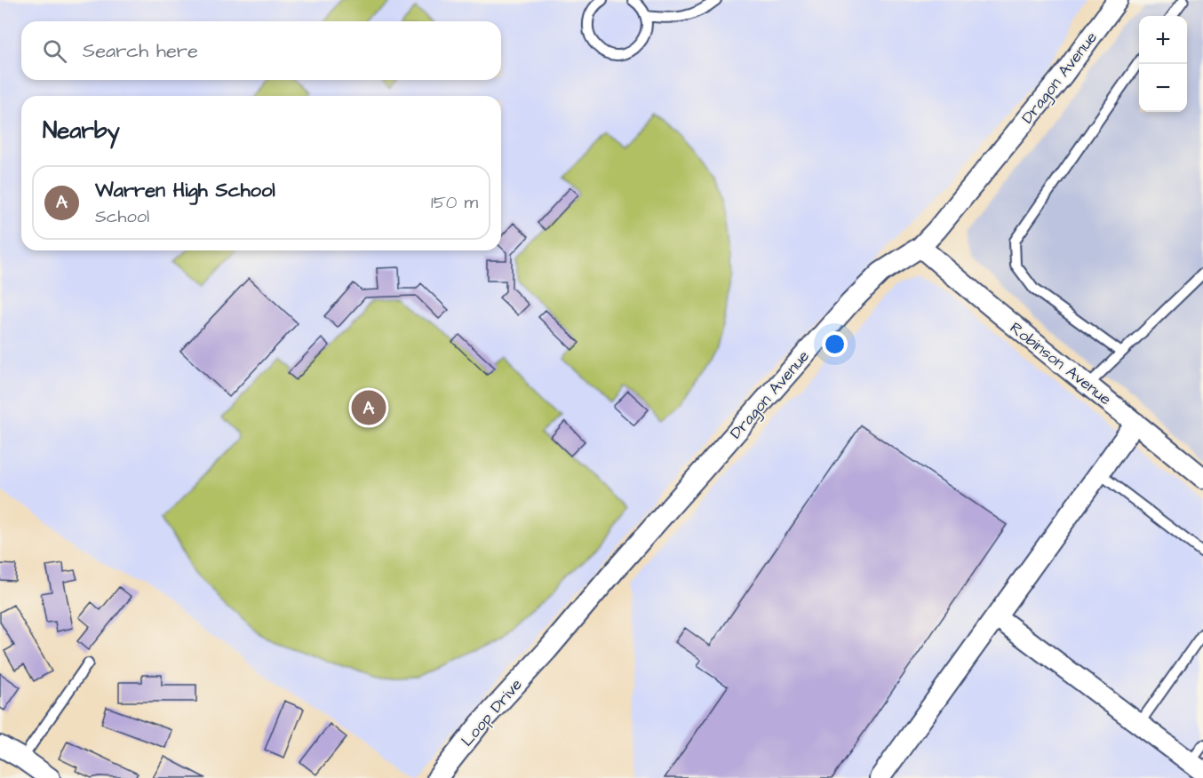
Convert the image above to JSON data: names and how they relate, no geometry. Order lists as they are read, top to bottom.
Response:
{
  "streets": {
    "street": ["Dragon Avenue", "Robinson Avenue", "Loop Drive"]
  },
  "crossings": [
    ["Dragon Avenue", "Robinson Avenue"],
    ["Dragon Avenue", "Loop Drive"]
  ],
  "page": {
    "map_buttons": ["+", "−"],
    "search": "Search here",
    "heading": "Nearby",
    "list": [
      {
        "mark": "A",
        "name": "Warren High School",
        "note": "School",
        "value": "150 m"
      }
    ],
    "pins": "A"
  }
}
